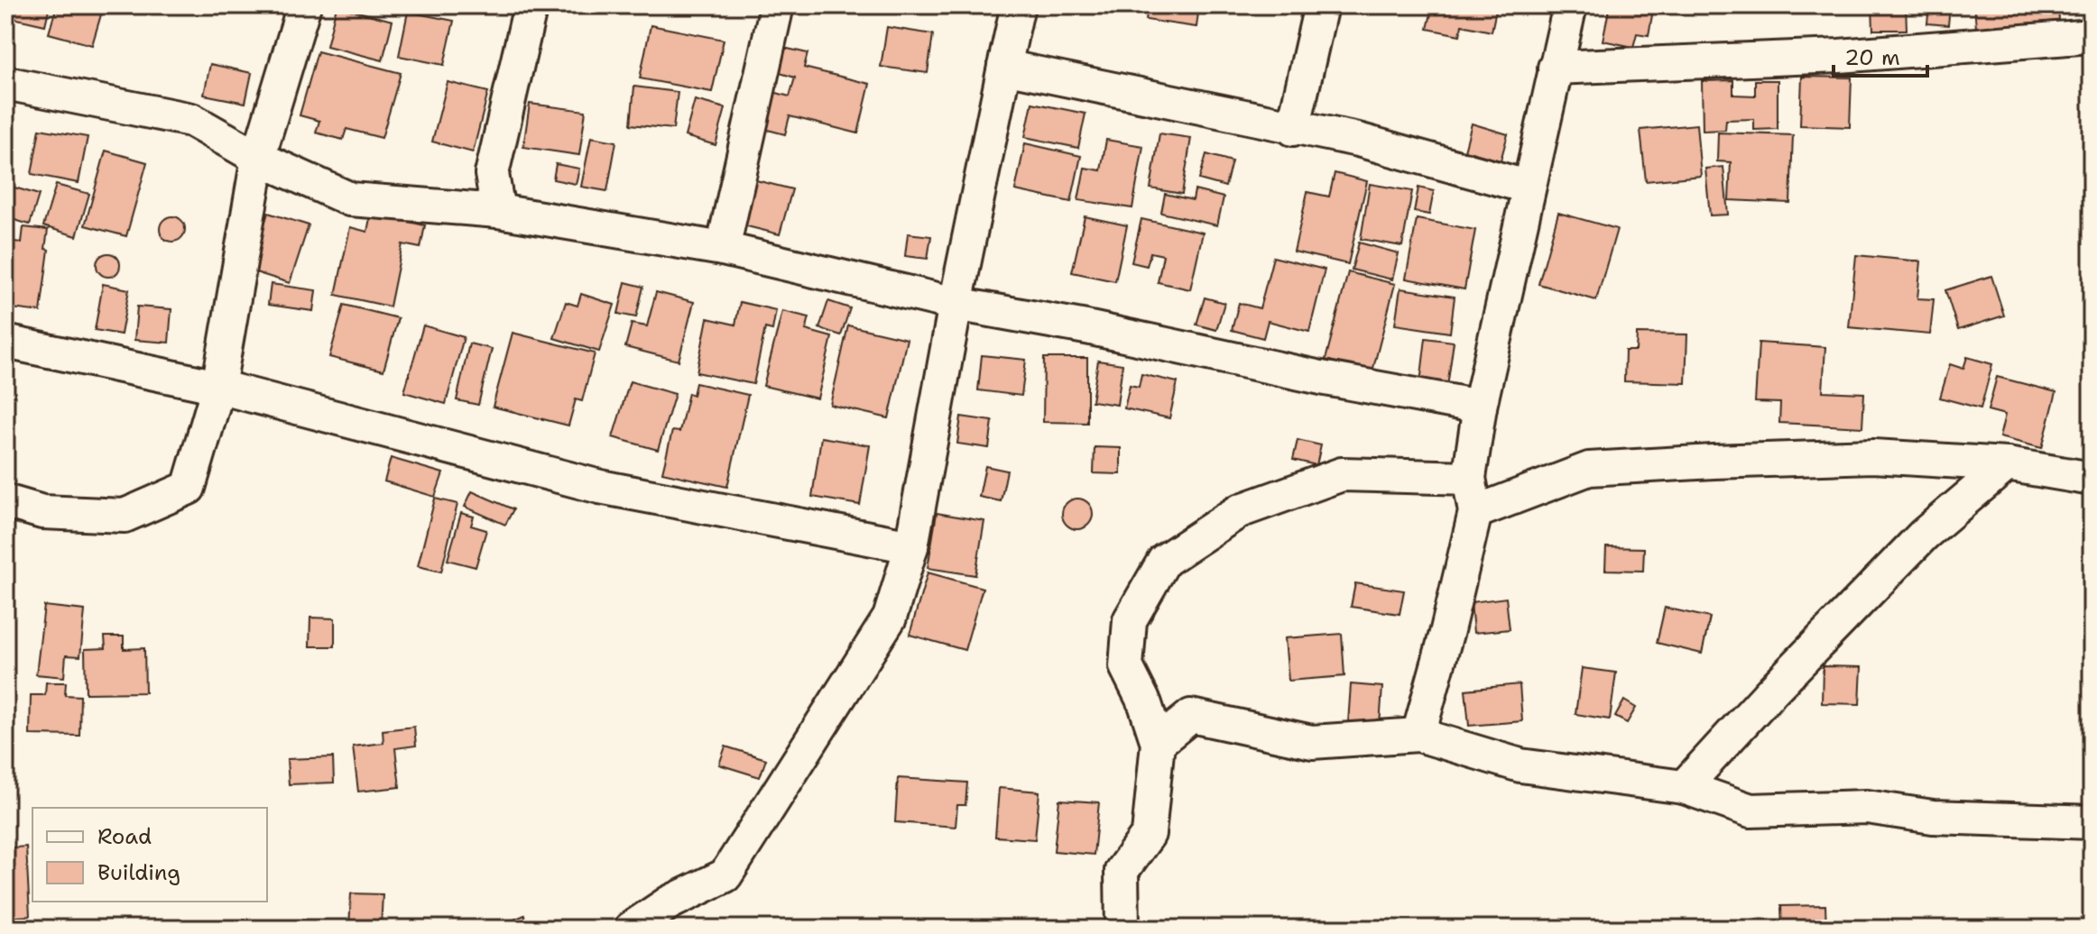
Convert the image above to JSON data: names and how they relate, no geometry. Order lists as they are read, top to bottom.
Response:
{
  "legend": ["Road", "Building"],
  "scale_bar": "20 m"
}
